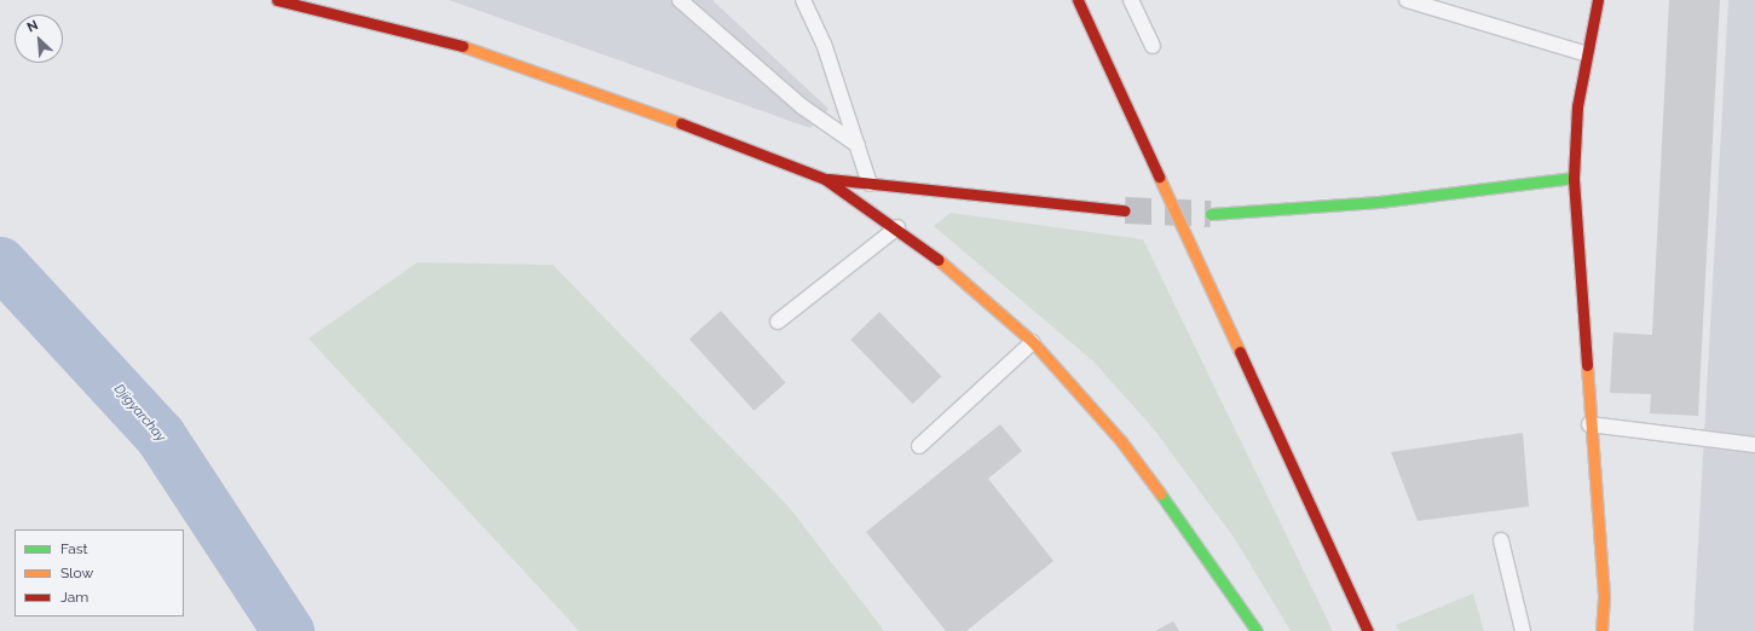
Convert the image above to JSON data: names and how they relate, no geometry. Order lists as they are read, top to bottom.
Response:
{
  "water": ["Djigyarchay"],
  "legend": ["Fast", "Slow", "Jam"],
  "north": "top left"
}
